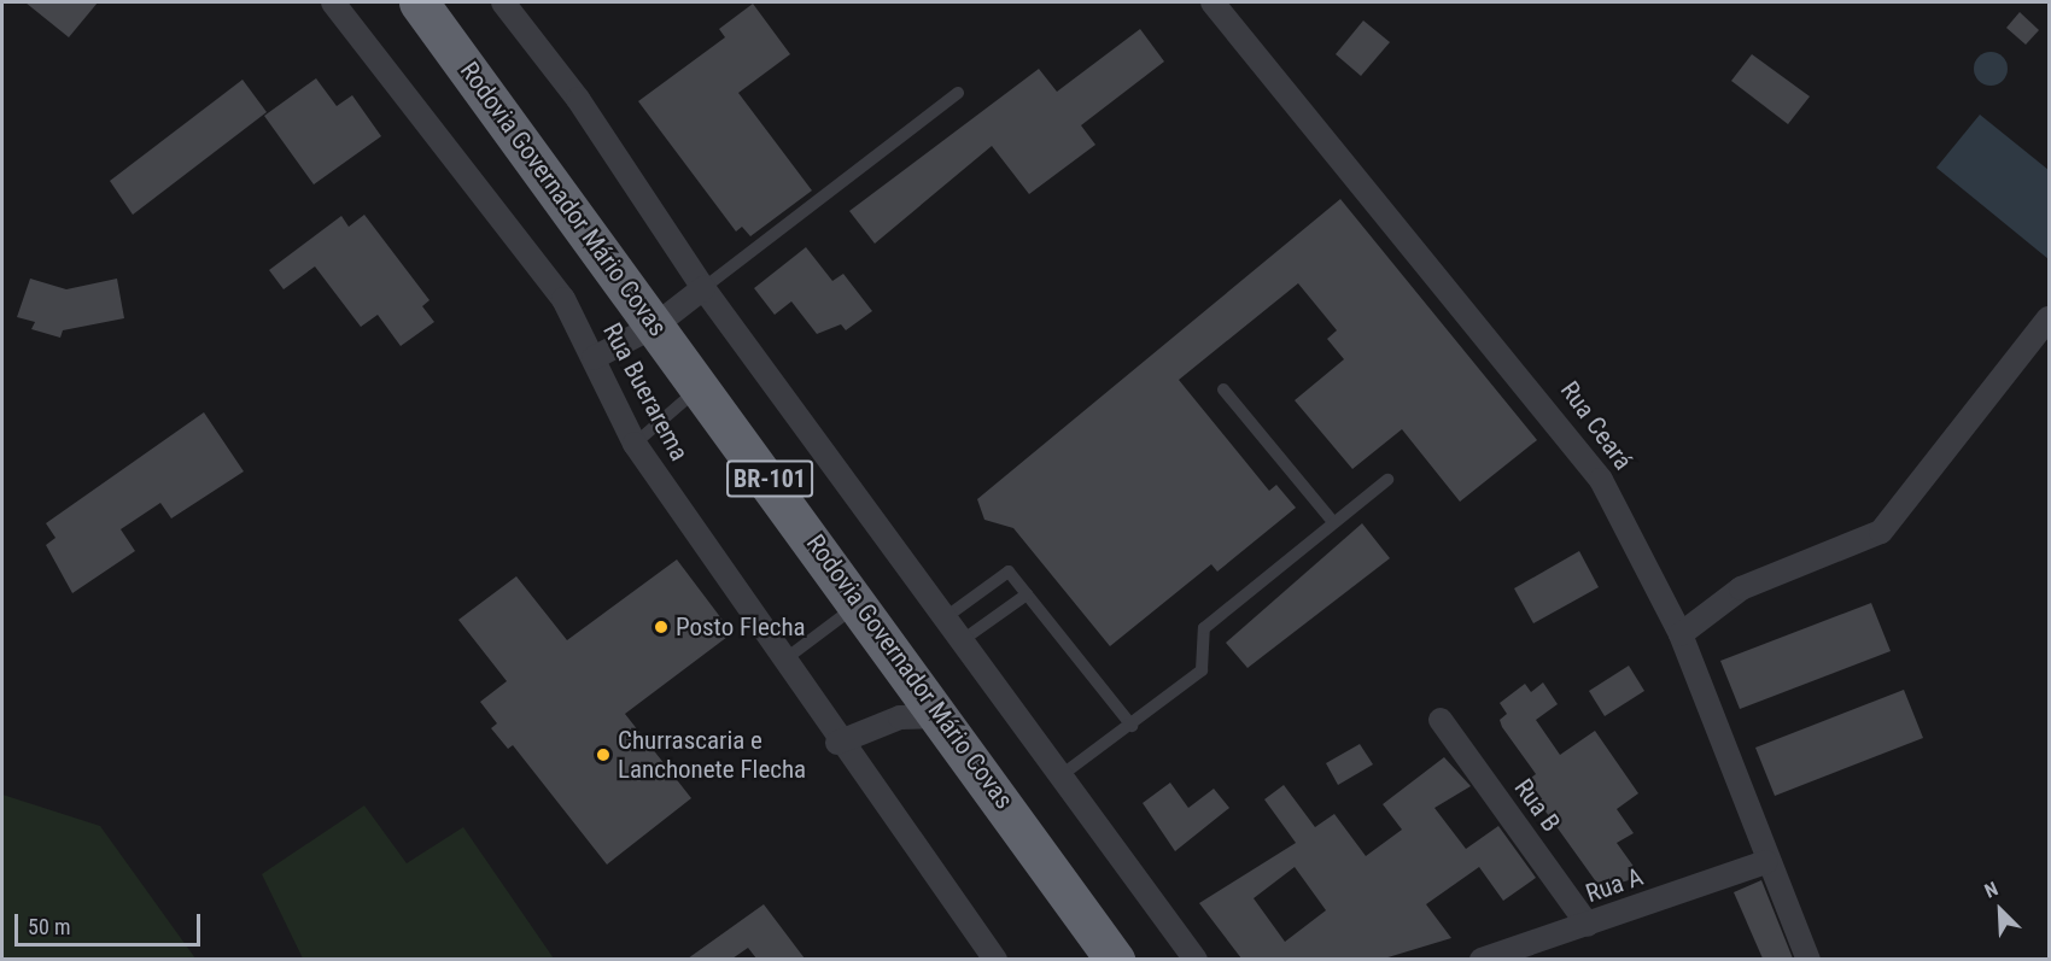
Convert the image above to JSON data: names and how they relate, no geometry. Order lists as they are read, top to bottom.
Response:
{
  "streets": {
    "highway": ["Rodovia Governador Mário Covas", "BR-101"],
    "street": [
      "Rua Buerarema",
      "Rua Ceará",
      "Rua B",
      "Rua A"
    ]
  },
  "crossings": [
    ["Rua Ceará", "Rua A"],
    ["Rua B", "Rua A"]
  ],
  "places": ["Posto Flecha", "Churrascaria e Lanchonete Flecha"],
  "scale_bar": "50 m",
  "north": "top left"
}
